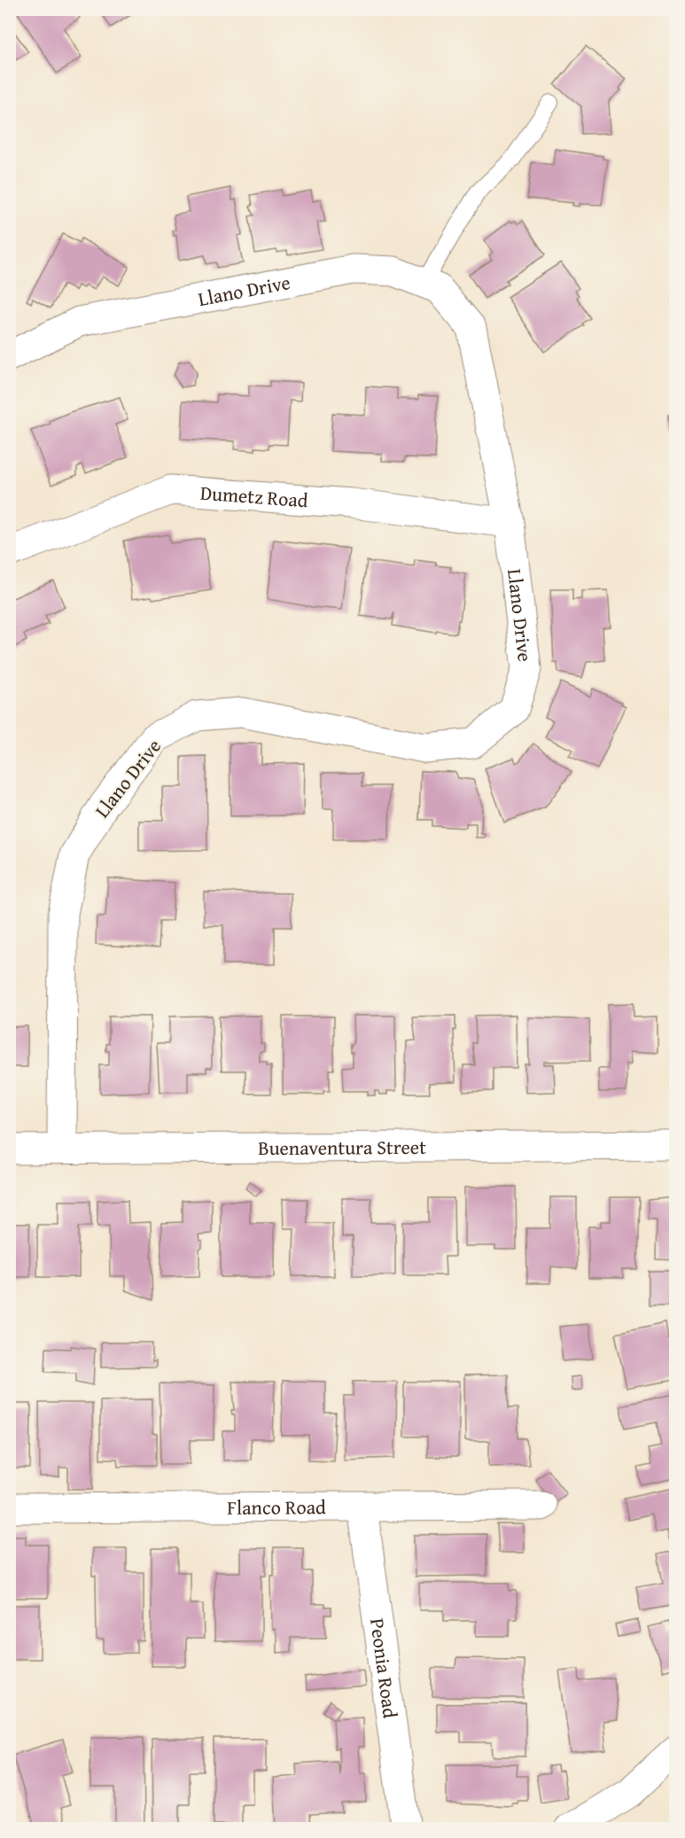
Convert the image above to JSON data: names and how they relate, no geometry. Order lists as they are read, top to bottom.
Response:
{
  "streets": {
    "street": [
      "Llano Drive",
      "Dumetz Road",
      "Buenaventura Street",
      "Flanco Road",
      "Peonia Road"
    ]
  },
  "crossings": [
    ["Llano Drive", "Dumetz Road"],
    ["Llano Drive", "Buenaventura Street"],
    ["Flanco Road", "Peonia Road"]
  ]
}
